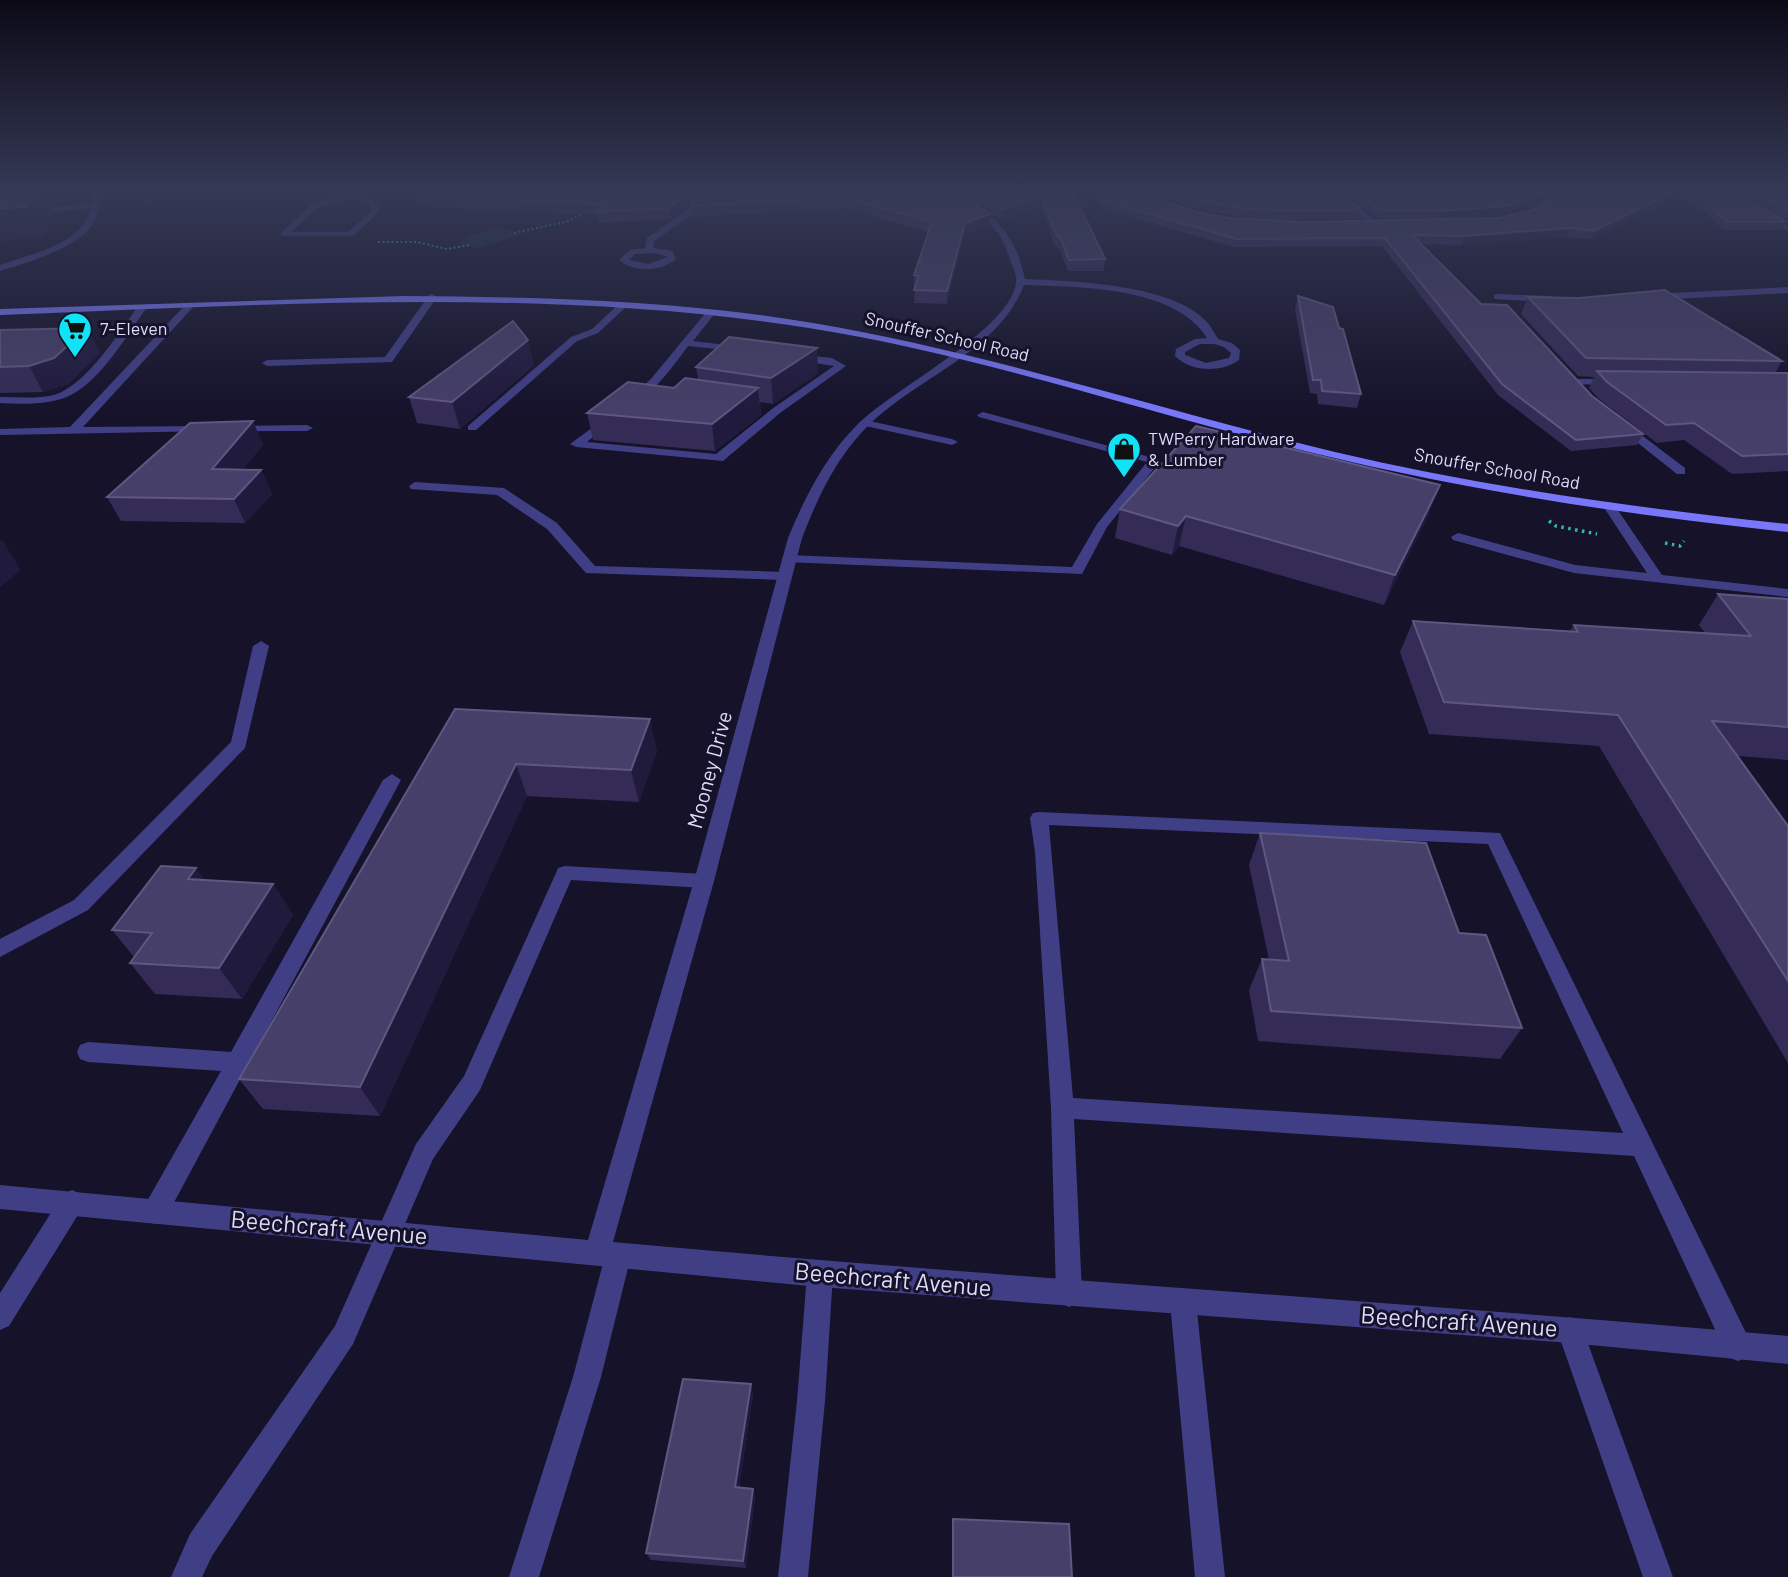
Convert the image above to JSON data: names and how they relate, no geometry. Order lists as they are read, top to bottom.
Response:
{
  "streets": {
    "main road": ["Snouffer School Road"],
    "street": ["Mooney Drive", "Beechcraft Avenue"]
  },
  "crossings": [
    ["Snouffer School Road", "Mooney Drive"],
    ["Mooney Drive", "Beechcraft Avenue"]
  ],
  "places": {
    "supermarket": ["7-Eleven"],
    "shop": ["TWPerry Hardware & Lumber"]
  }
}
